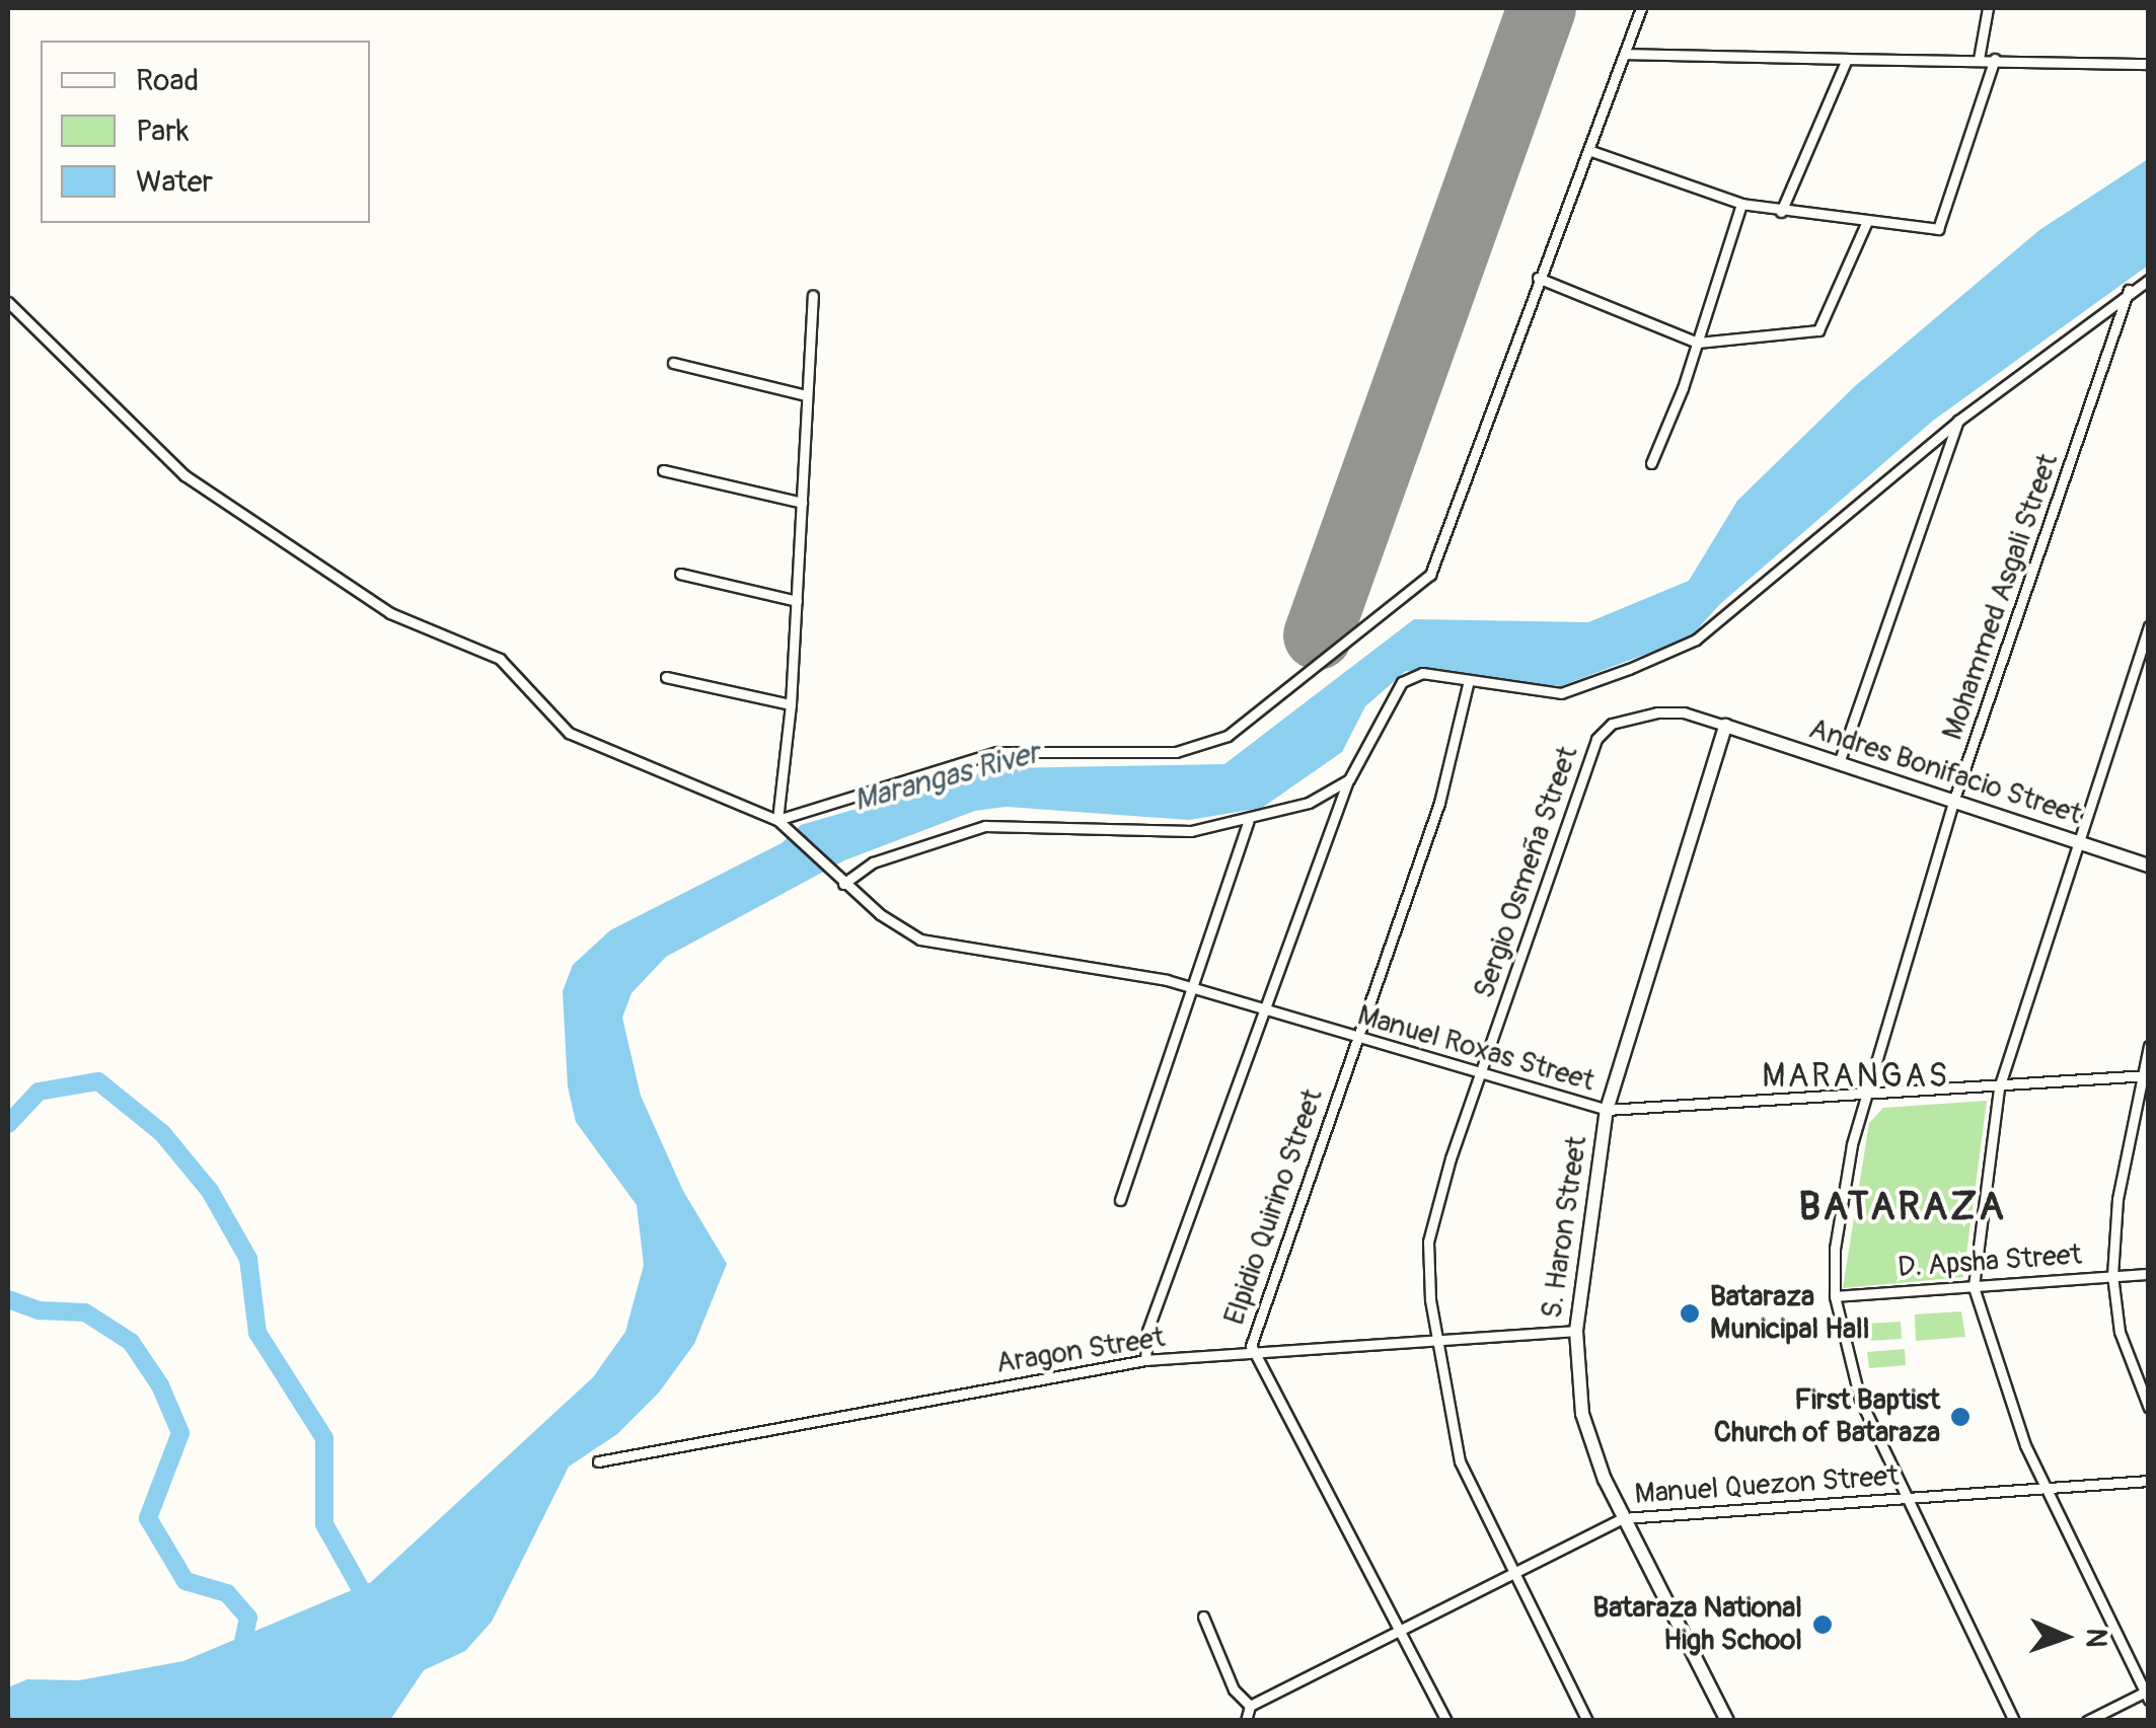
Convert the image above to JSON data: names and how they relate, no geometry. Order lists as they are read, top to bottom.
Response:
{
  "streets": {
    "street": [
      "Mohammed Asgali Street",
      "Andres Bonifacio Street",
      "Sergio Osmeña Street",
      "Manuel Roxas Street",
      "Elpidio Quirino Street",
      "S. Haron Street",
      "D. Apsha Street",
      "Aragon Street",
      "Manuel Quezon Street"
    ]
  },
  "crossings": [
    ["Mohammed Asgali Street", "Andres Bonifacio Street"],
    ["Mohammed Asgali Street", "Manuel Roxas Street"],
    ["Mohammed Asgali Street", "D. Apsha Street"],
    ["Mohammed Asgali Street", "Manuel Quezon Street"],
    ["Andres Bonifacio Street", "Sergio Osmeña Street"],
    ["Andres Bonifacio Street", "S. Haron Street"],
    ["Sergio Osmeña Street", "Manuel Roxas Street"],
    ["Sergio Osmeña Street", "S. Haron Street"],
    ["Sergio Osmeña Street", "Aragon Street"],
    ["Sergio Osmeña Street", "Manuel Quezon Street"],
    ["Manuel Roxas Street", "Elpidio Quirino Street"],
    ["Manuel Roxas Street", "S. Haron Street"],
    ["Elpidio Quirino Street", "Aragon Street"],
    ["Elpidio Quirino Street", "Manuel Quezon Street"],
    ["S. Haron Street", "Aragon Street"],
    ["S. Haron Street", "Manuel Quezon Street"]
  ],
  "districts": ["MARANGAS", "BATARAZA"],
  "water": ["Marangas River"],
  "places": ["Bataraza Municipal Hall", "First Baptist Church of Bataraza", "Bataraza National High School"],
  "legend": ["Road", "Park", "Water"],
  "north": "right"
}
